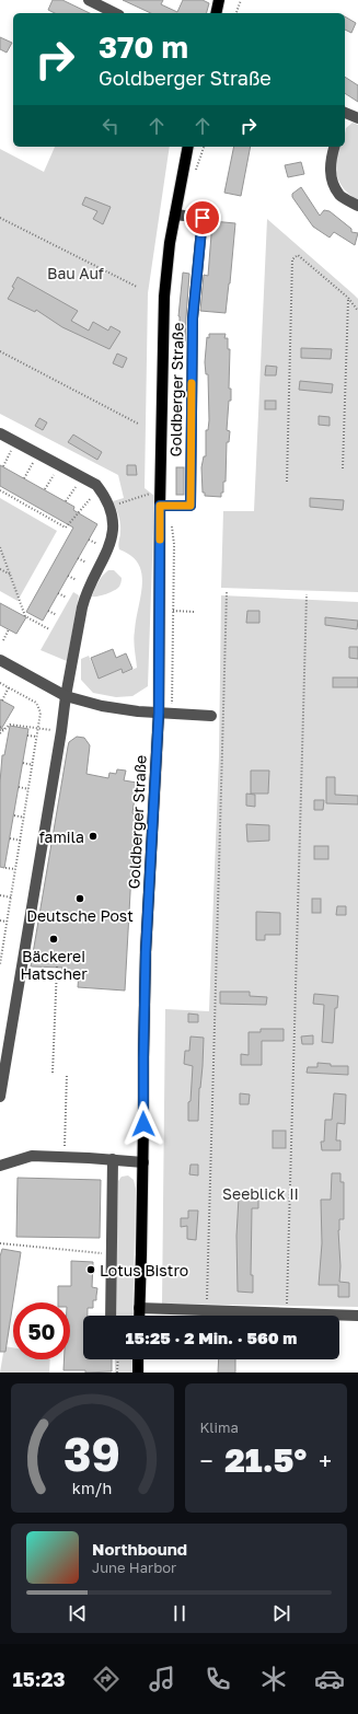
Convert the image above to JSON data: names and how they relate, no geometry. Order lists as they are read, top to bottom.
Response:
{
  "streets": {
    "main road": ["Goldberger Straße"]
  },
  "parks": ["Bau Auf", "Seeblick II"],
  "places": [
    "famila",
    "Deutsche Post",
    "Bäckerei Hatscher",
    "Lotus Bistro"
  ],
  "page": {
    "turn": ["370 m", "Goldberger Straße"],
    "limit": "50",
    "trip": "15:25 · 2 Min. · 560 m",
    "tile": "Klima",
    "heat": ["−", "21.5°", "+"],
    "song": ["Northbound", "June Harbor"],
    "tabs": "15:23",
    "gauge": ["39", "km/h"]
  }
}
